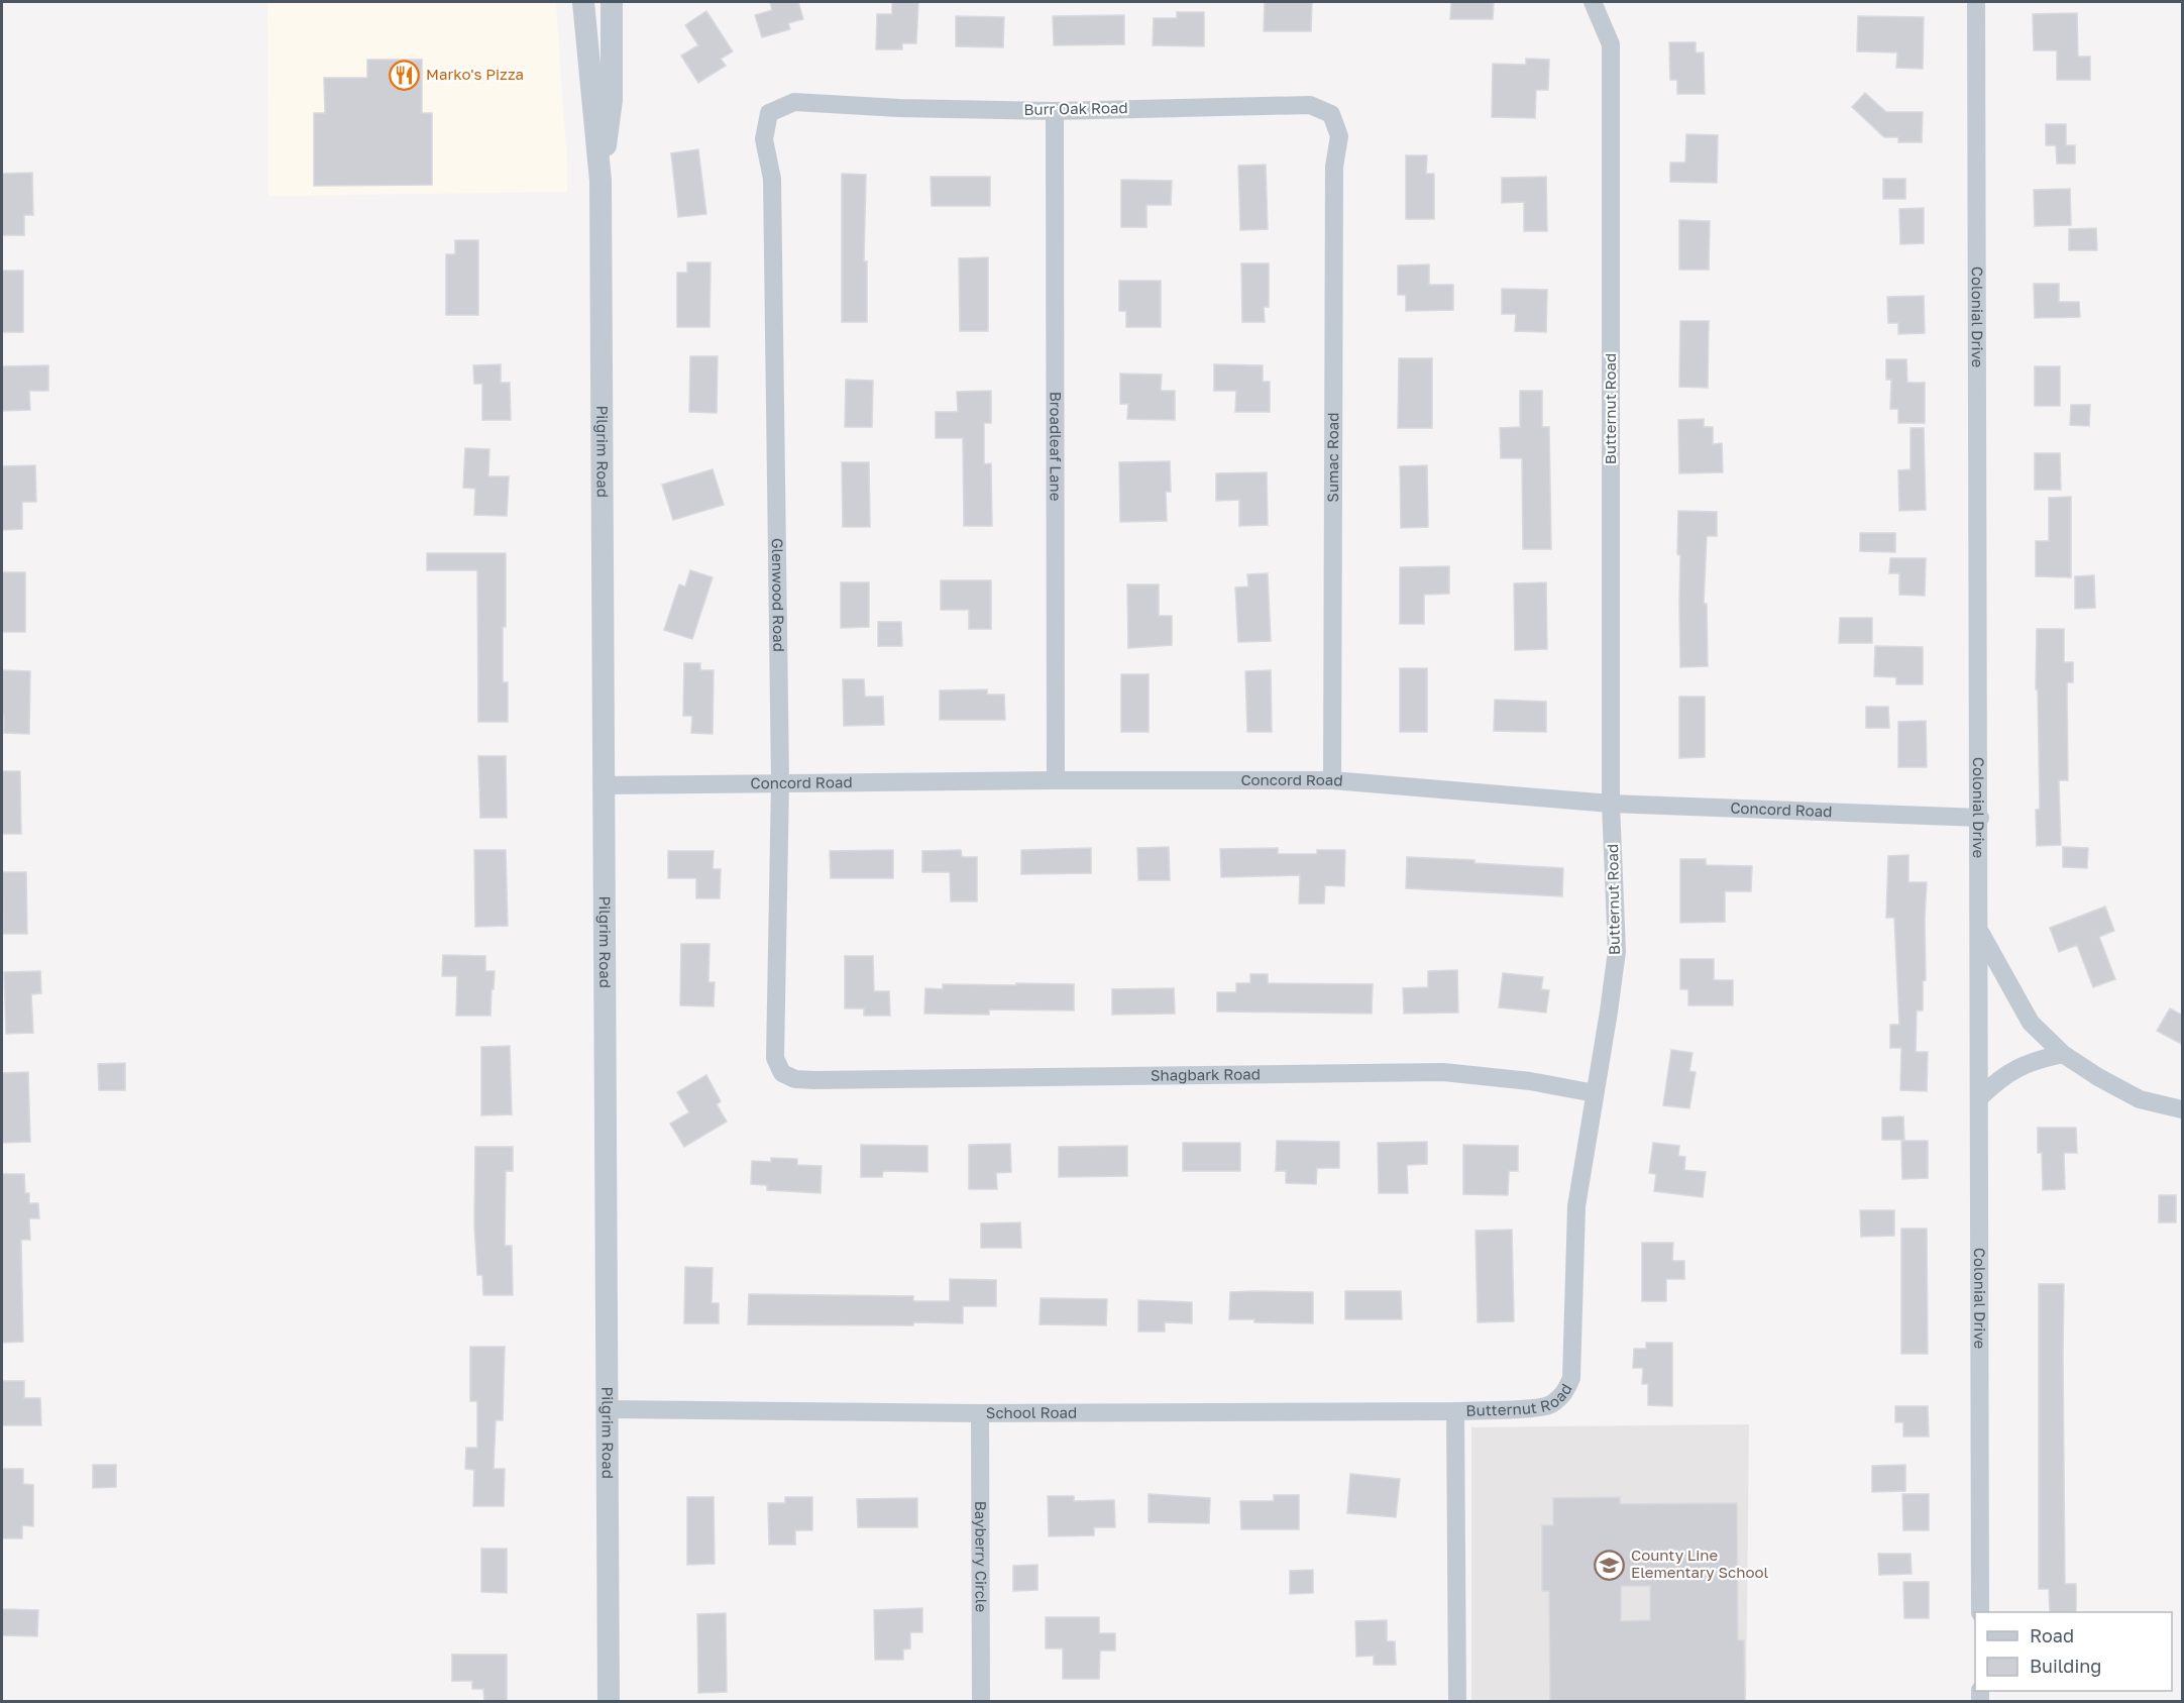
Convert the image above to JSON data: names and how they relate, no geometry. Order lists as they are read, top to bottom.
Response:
{
  "streets": {
    "street": [
      "Burr Oak Road",
      "Colonial Drive",
      "Butternut Road",
      "Broadleaf Lane",
      "Pilgrim Road",
      "Sumac Road",
      "Glenwood Road",
      "Concord Road",
      "Shagbark Road",
      "School Road",
      "Bayberry Circle"
    ]
  },
  "crossings": [
    ["Burr Oak Road", "Broadleaf Lane"],
    ["Burr Oak Road", "Sumac Road"],
    ["Burr Oak Road", "Glenwood Road"],
    ["Colonial Drive", "Concord Road"],
    ["Butternut Road", "Concord Road"],
    ["Butternut Road", "Shagbark Road"],
    ["Butternut Road", "School Road"],
    ["Broadleaf Lane", "Concord Road"],
    ["Pilgrim Road", "Concord Road"],
    ["Pilgrim Road", "School Road"],
    ["Sumac Road", "Concord Road"],
    ["Glenwood Road", "Concord Road"],
    ["Glenwood Road", "Shagbark Road"],
    ["School Road", "Bayberry Circle"]
  ],
  "places": {
    "restaurant": ["Marko's Pizza"],
    "school or university": ["County Line Elementary School"]
  },
  "legend": ["Road", "Building"]
}
